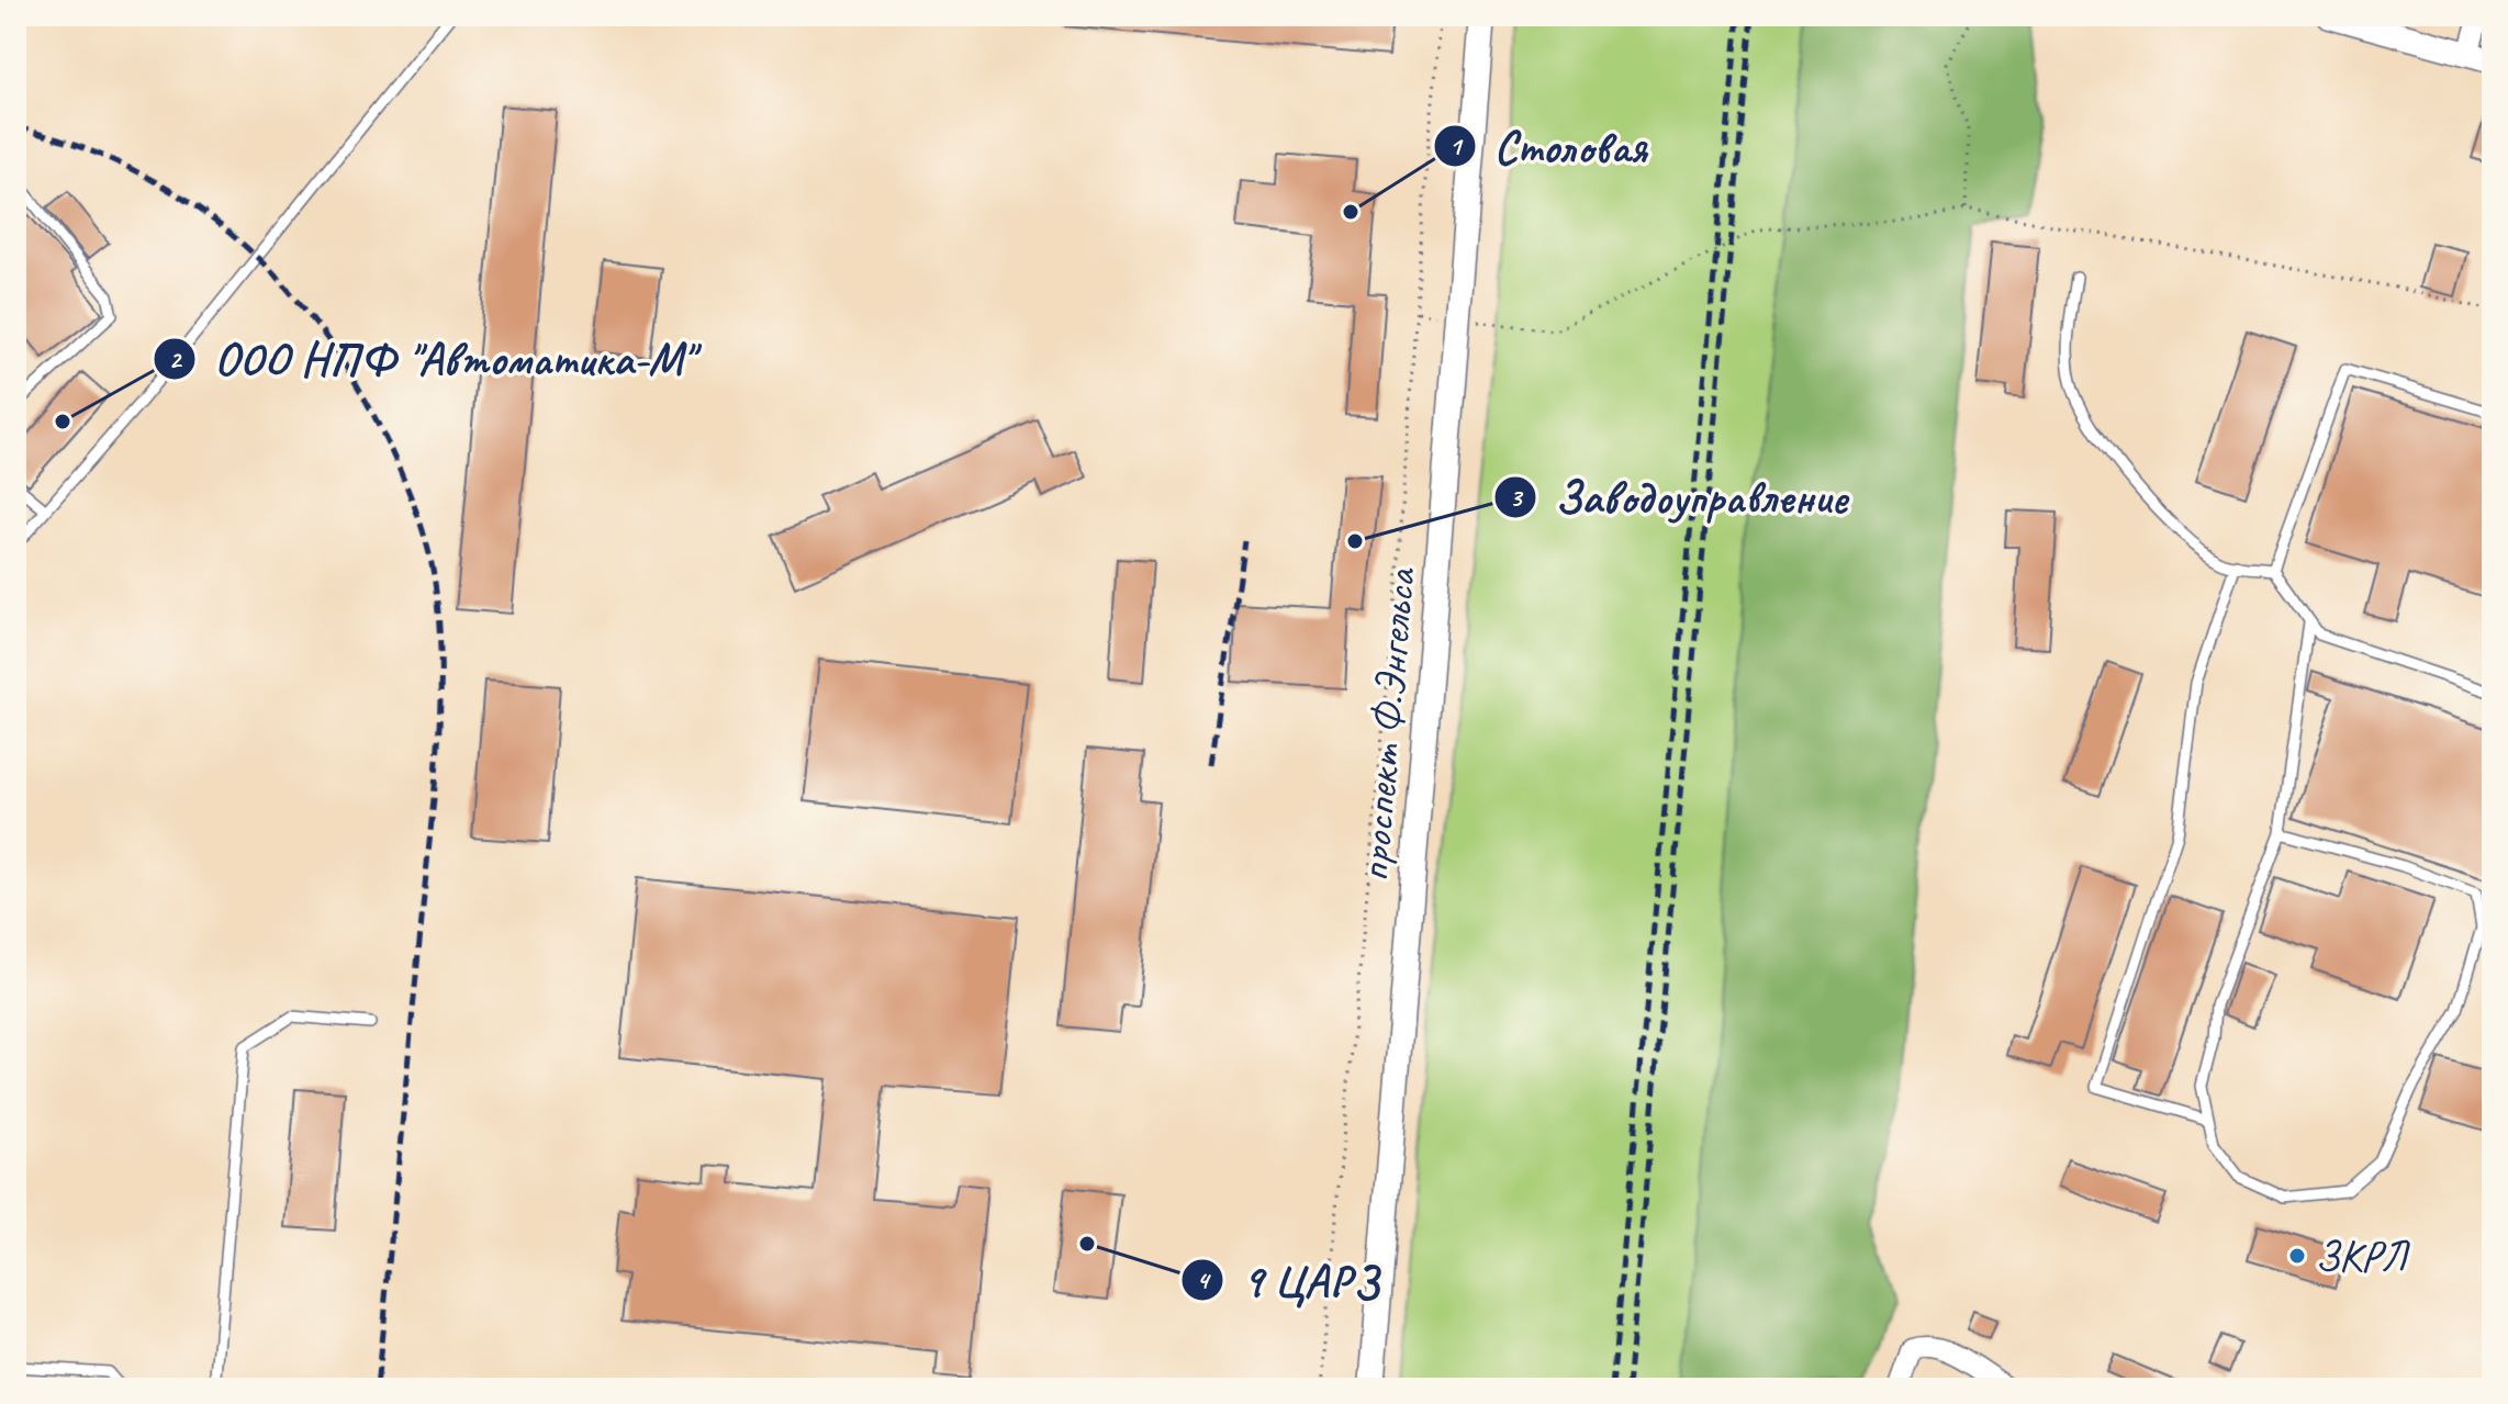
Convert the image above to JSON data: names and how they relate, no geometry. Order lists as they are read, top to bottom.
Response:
{
  "streets": {
    "street": ["проспект Ф.Энгельса"]
  },
  "places": [
    "Столовая",
    "ООО НПФ \"Автоматика-М\"",
    "Заводоуправление",
    "9 ЦАРЗ",
    "ЗКРЛ"
  ]
}
